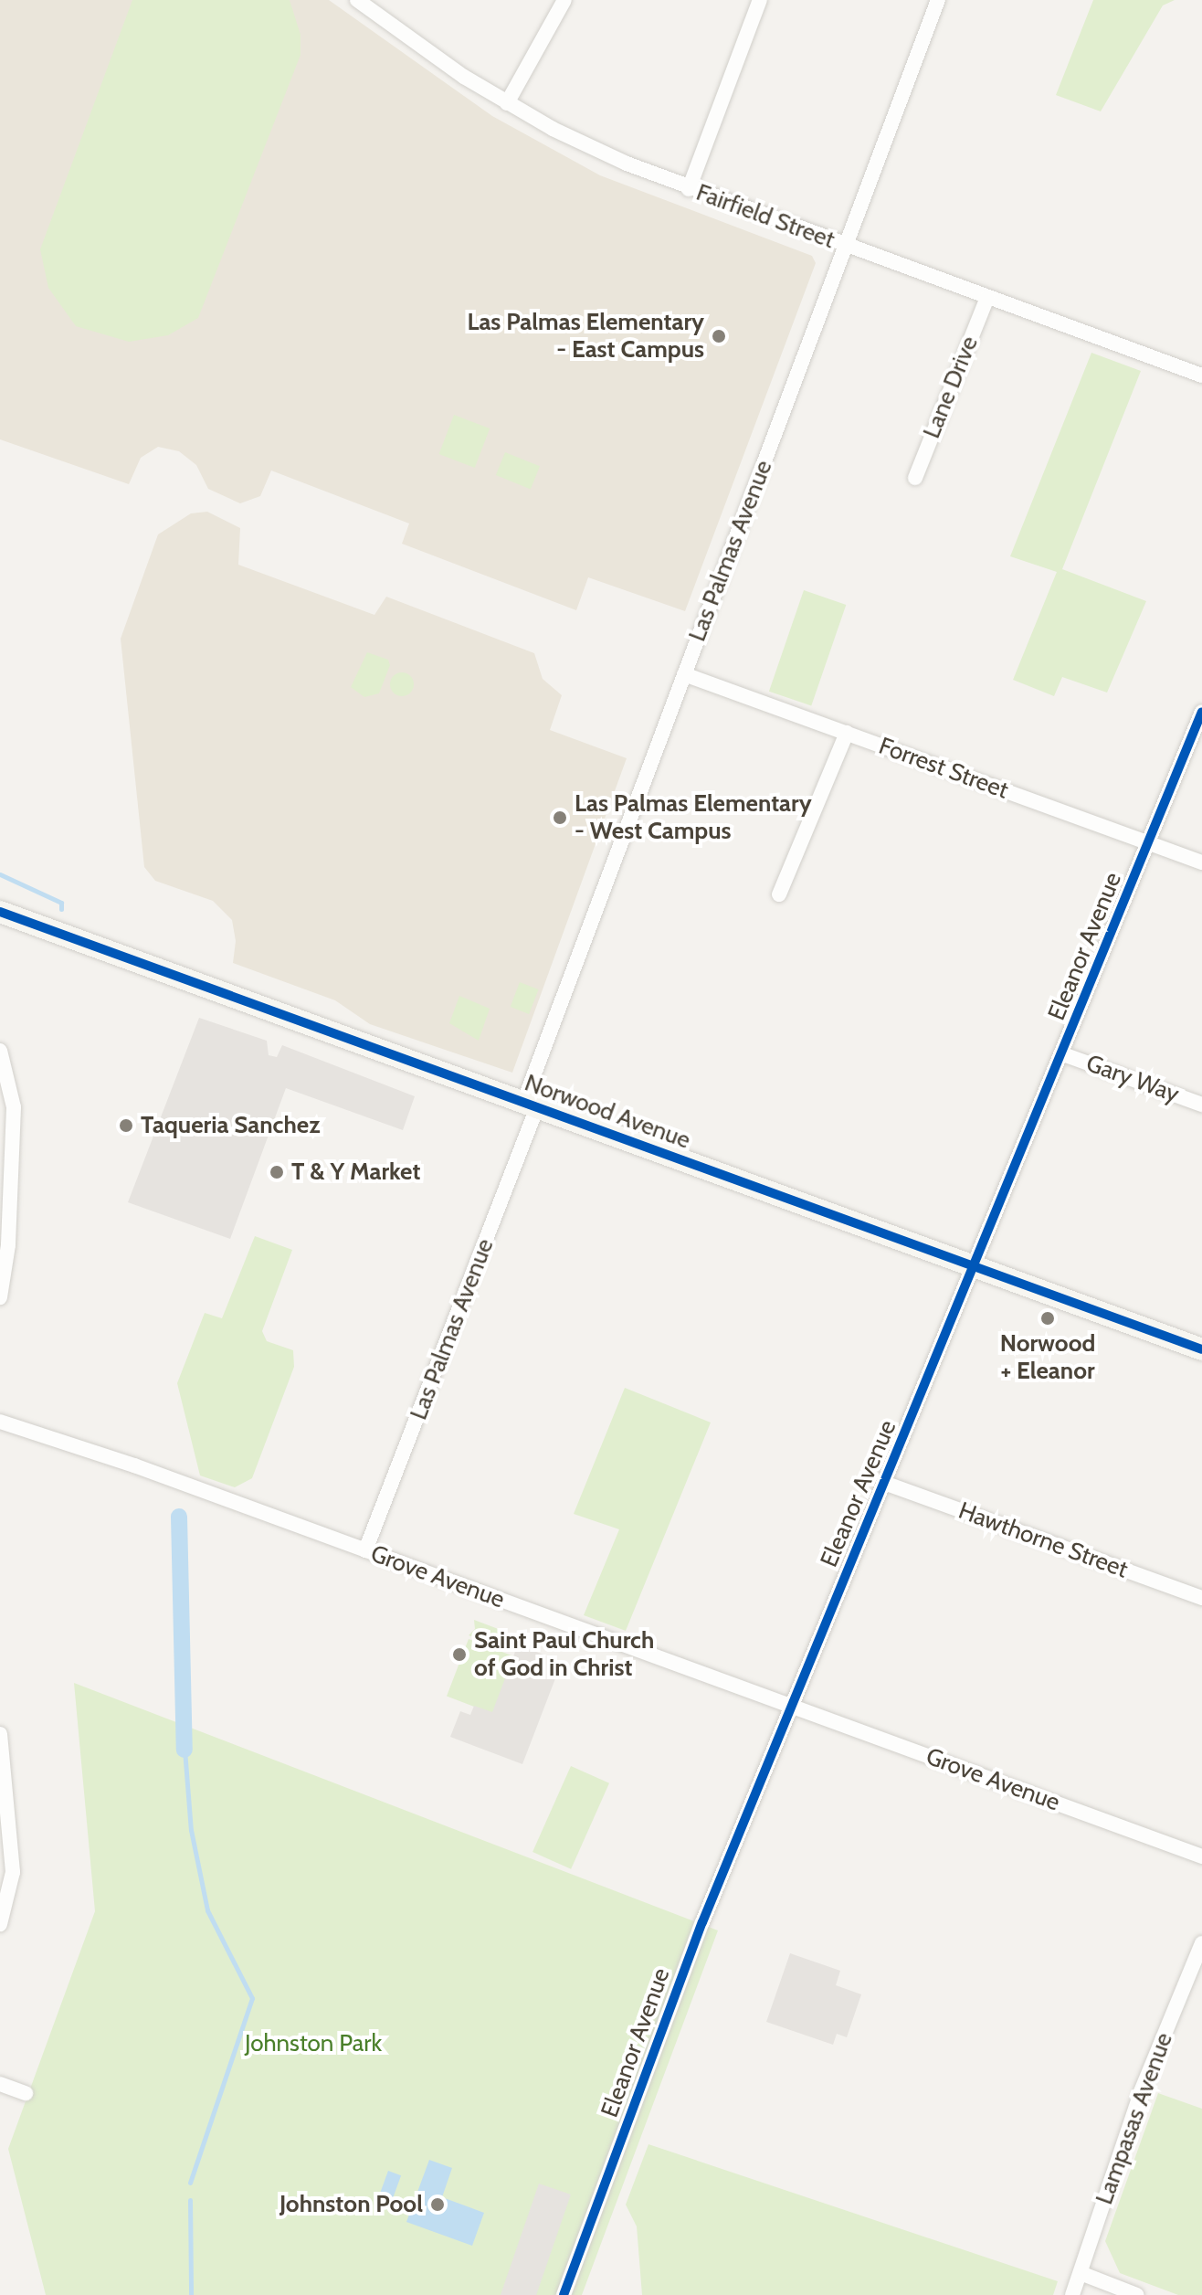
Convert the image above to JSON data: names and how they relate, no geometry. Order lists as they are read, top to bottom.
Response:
{
  "streets": {
    "main road": ["Norwood Avenue"],
    "street": [
      "Fairfield Street",
      "Lane Drive",
      "Las Palmas Avenue",
      "Forrest Street",
      "Eleanor Avenue",
      "Gary Way",
      "Hawthorne Street",
      "Grove Avenue",
      "Lampasas Avenue"
    ]
  },
  "crossings": [
    ["Fairfield Street", "Lane Drive"],
    ["Fairfield Street", "Las Palmas Avenue"],
    ["Las Palmas Avenue", "Forrest Street"],
    ["Las Palmas Avenue", "Norwood Avenue"],
    ["Las Palmas Avenue", "Grove Avenue"],
    ["Forrest Street", "Eleanor Avenue"],
    ["Eleanor Avenue", "Gary Way"],
    ["Eleanor Avenue", "Norwood Avenue"],
    ["Eleanor Avenue", "Hawthorne Street"],
    ["Eleanor Avenue", "Grove Avenue"]
  ],
  "parks": ["Johnston Park"],
  "places": [
    "Las Palmas Elementary - East Campus",
    "Las Palmas Elementary - West Campus",
    "Taqueria Sanchez",
    "T & Y Market",
    "Norwood + Eleanor",
    "Saint Paul Church of God in Christ",
    "Johnston Pool"
  ]
}
